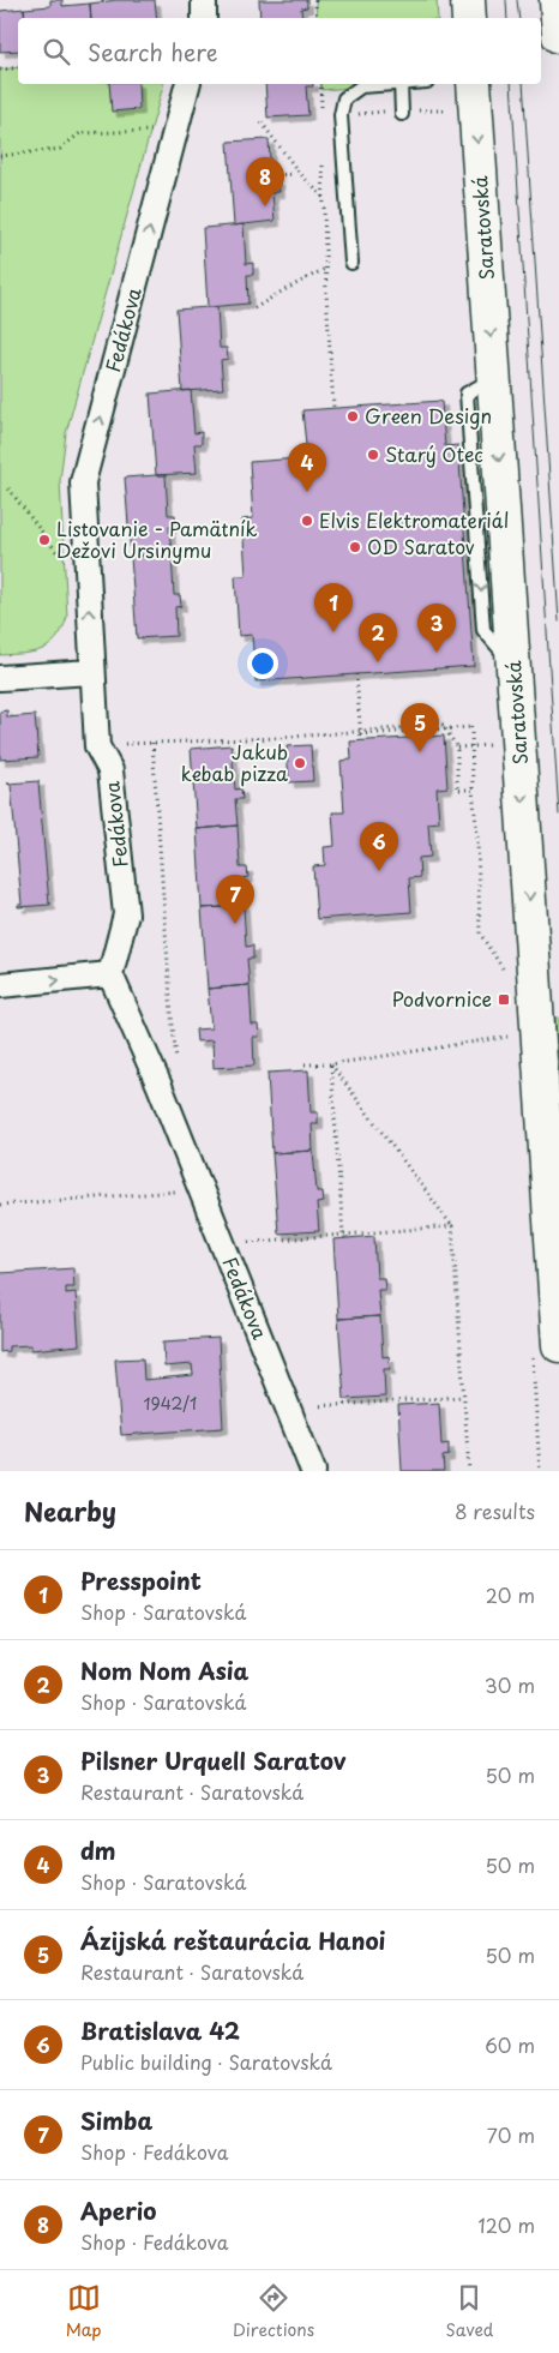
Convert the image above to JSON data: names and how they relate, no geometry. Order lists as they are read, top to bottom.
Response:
{
  "streets": {
    "main road": ["Saratovská"],
    "street": ["Fedákova"]
  },
  "one_way": ["Saratovská", "Fedákova"],
  "places": {
    "other": [
      "Green Design",
      "Starý Otec",
      "Elvis Elektromateriál",
      "Listovanie - Pamätník Dežovi Ursinymu",
      "OD Saratov",
      "Jakub kebab pizza"
    ],
    "transit": ["Podvornice"]
  },
  "house_numbers": ["1942/1"],
  "page": {
    "search": "Search here",
    "pins": [
      "8",
      "4",
      "1",
      "3",
      "2",
      "5",
      "6",
      "7"
    ],
    "heading": ["Nearby", "8 results"],
    "list": [
      {
        "mark": "1",
        "name": "Presspoint",
        "note": "Shop · Saratovská",
        "value": "20 m"
      },
      {
        "mark": "2",
        "name": "Nom Nom Asia",
        "note": "Shop · Saratovská",
        "value": "30 m"
      },
      {
        "mark": "3",
        "name": "Pilsner Urquell Saratov",
        "note": "Restaurant · Saratovská",
        "value": "50 m"
      },
      {
        "mark": "4",
        "name": "dm",
        "note": "Shop · Saratovská",
        "value": "50 m"
      },
      {
        "mark": "5",
        "name": "Ázijská reštaurácia Hanoi",
        "note": "Restaurant · Saratovská",
        "value": "50 m"
      },
      {
        "mark": "6",
        "name": "Bratislava 42",
        "note": "Public building · Saratovská",
        "value": "60 m"
      },
      {
        "mark": "7",
        "name": "Simba",
        "note": "Shop · Fedákova",
        "value": "70 m"
      },
      {
        "mark": "8",
        "name": "Aperio",
        "note": "Shop · Fedákova",
        "value": "120 m"
      }
    ],
    "nav": ["Map", "Directions", "Saved"]
  }
}
